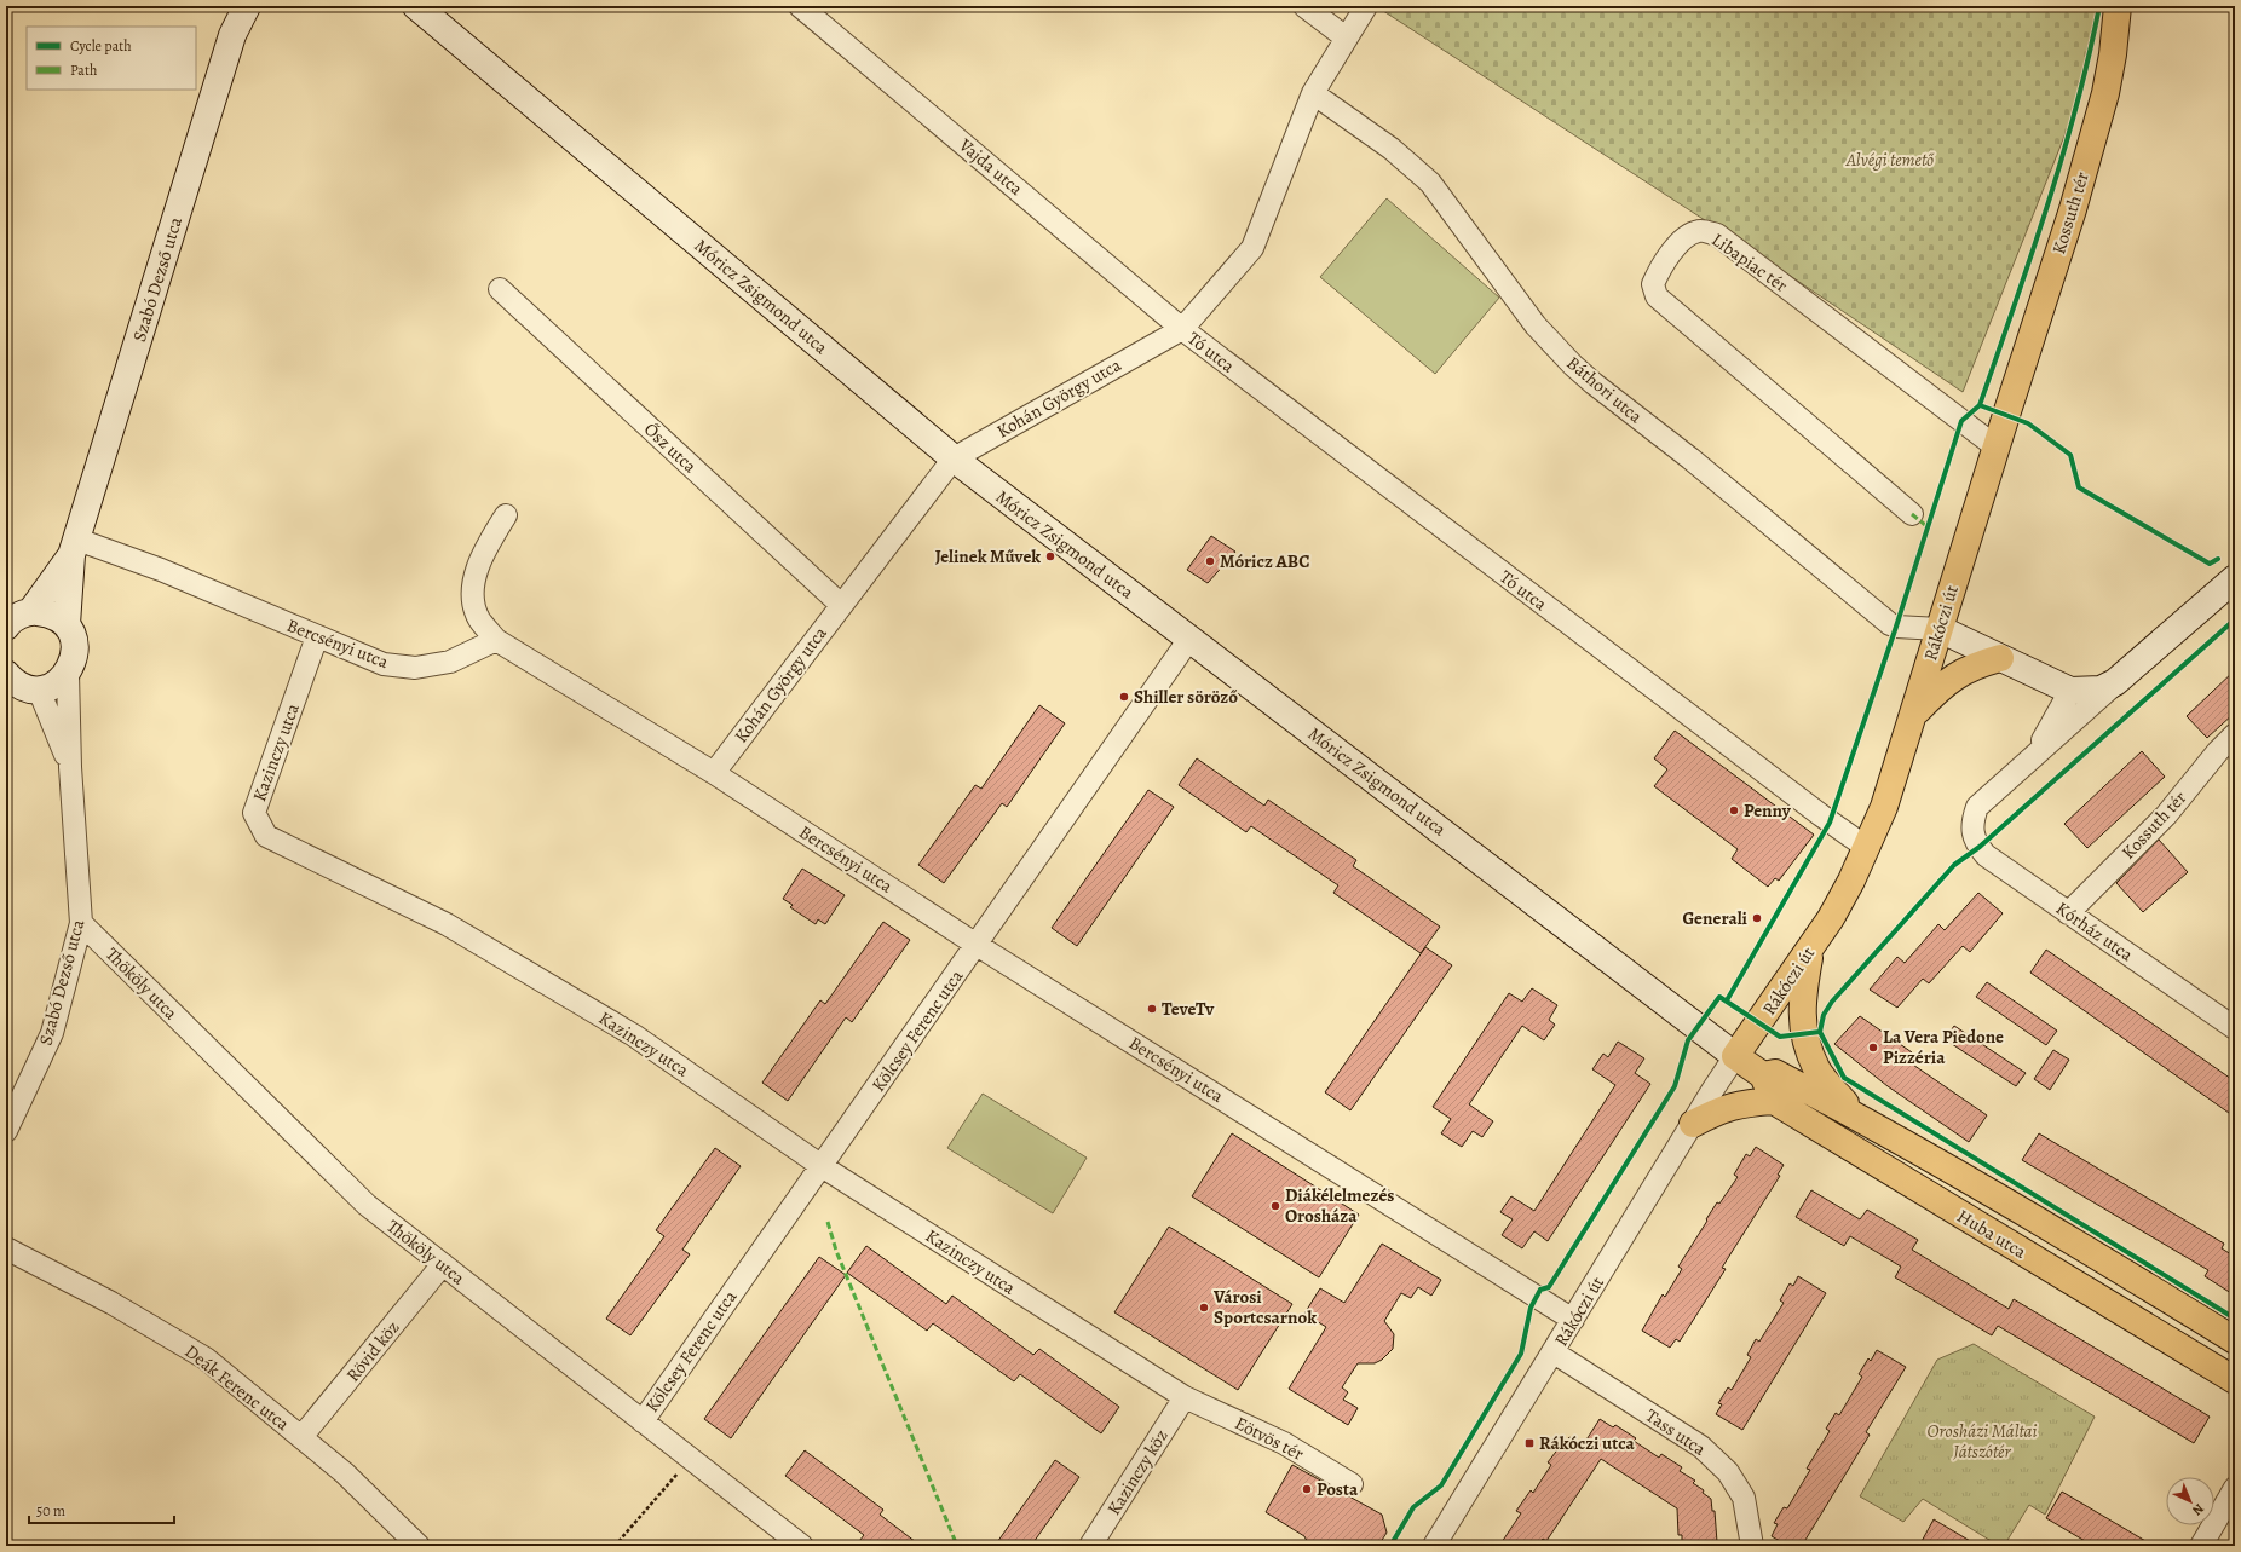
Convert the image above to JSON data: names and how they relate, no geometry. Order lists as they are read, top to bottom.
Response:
{
  "streets": {
    "main road": [
      "Kossuth tér",
      "Szabó Dezső utca",
      "Móricz Zsigmond utca",
      "Rákóczi út",
      "Huba utca"
    ],
    "street": [
      "Vajda utca",
      "Libapiac tér",
      "Tó utca",
      "Báthori utca",
      "Kohán György utca",
      "Ősz utca",
      "Bercsényi utca",
      "Kazinczy utca",
      "Kórház utca",
      "Thököly utca",
      "Kölcsey Ferenc utca",
      "Rövid köz",
      "Deák Ferenc utca",
      "Tass utca",
      "Eötvös tér",
      "Kazinczy köz"
    ]
  },
  "crossings": [
    ["Vajda utca", "Tó utca"],
    ["Vajda utca", "Kohán György utca"],
    ["Kossuth tér", "Rákóczi út"],
    ["Kossuth tér", "Kórház utca"],
    ["Libapiac tér", "Rákóczi út"],
    ["Szabó Dezső utca", "Bercsényi utca"],
    ["Szabó Dezső utca", "Thököly utca"],
    ["Móricz Zsigmond utca", "Kohán György utca"],
    ["Móricz Zsigmond utca", "Rákóczi út"],
    ["Móricz Zsigmond utca", "Kölcsey Ferenc utca"],
    ["Móricz Zsigmond utca", "Huba utca"],
    ["Tó utca", "Kohán György utca"],
    ["Tó utca", "Rákóczi út"],
    ["Báthori utca", "Kohán György utca"],
    ["Báthori utca", "Rákóczi út"],
    ["Kohán György utca", "Ősz utca"],
    ["Kohán György utca", "Bercsényi utca"],
    ["Rákóczi út", "Bercsényi utca"],
    ["Rákóczi út", "Huba utca"],
    ["Rákóczi út", "Tass utca"],
    ["Bercsényi utca", "Kazinczy utca"],
    ["Bercsényi utca", "Kölcsey Ferenc utca"],
    ["Kazinczy utca", "Kölcsey Ferenc utca"],
    ["Kazinczy utca", "Eötvös tér"],
    ["Kazinczy utca", "Kazinczy köz"],
    ["Thököly utca", "Kölcsey Ferenc utca"],
    ["Thököly utca", "Rövid köz"],
    ["Rövid köz", "Deák Ferenc utca"],
    ["Eötvös tér", "Kazinczy köz"]
  ],
  "parks": ["Alvégi temető", "Orosházi Máltai Játszótér"],
  "places": {
    "other": [
      "Jelinek Művek",
      "Móricz ABC",
      "Shiller söröző",
      "Penny",
      "Generali",
      "TeveTv",
      "La Vera Piedone Pizzéria",
      "Diákélelmezés Orosháza",
      "Városi Sportcsarnok",
      "Posta"
    ],
    "transit": ["Rákóczi utca"]
  },
  "legend": ["Cycle path", "Path"],
  "scale_bar": "50 m",
  "north": "bottom right"
}
